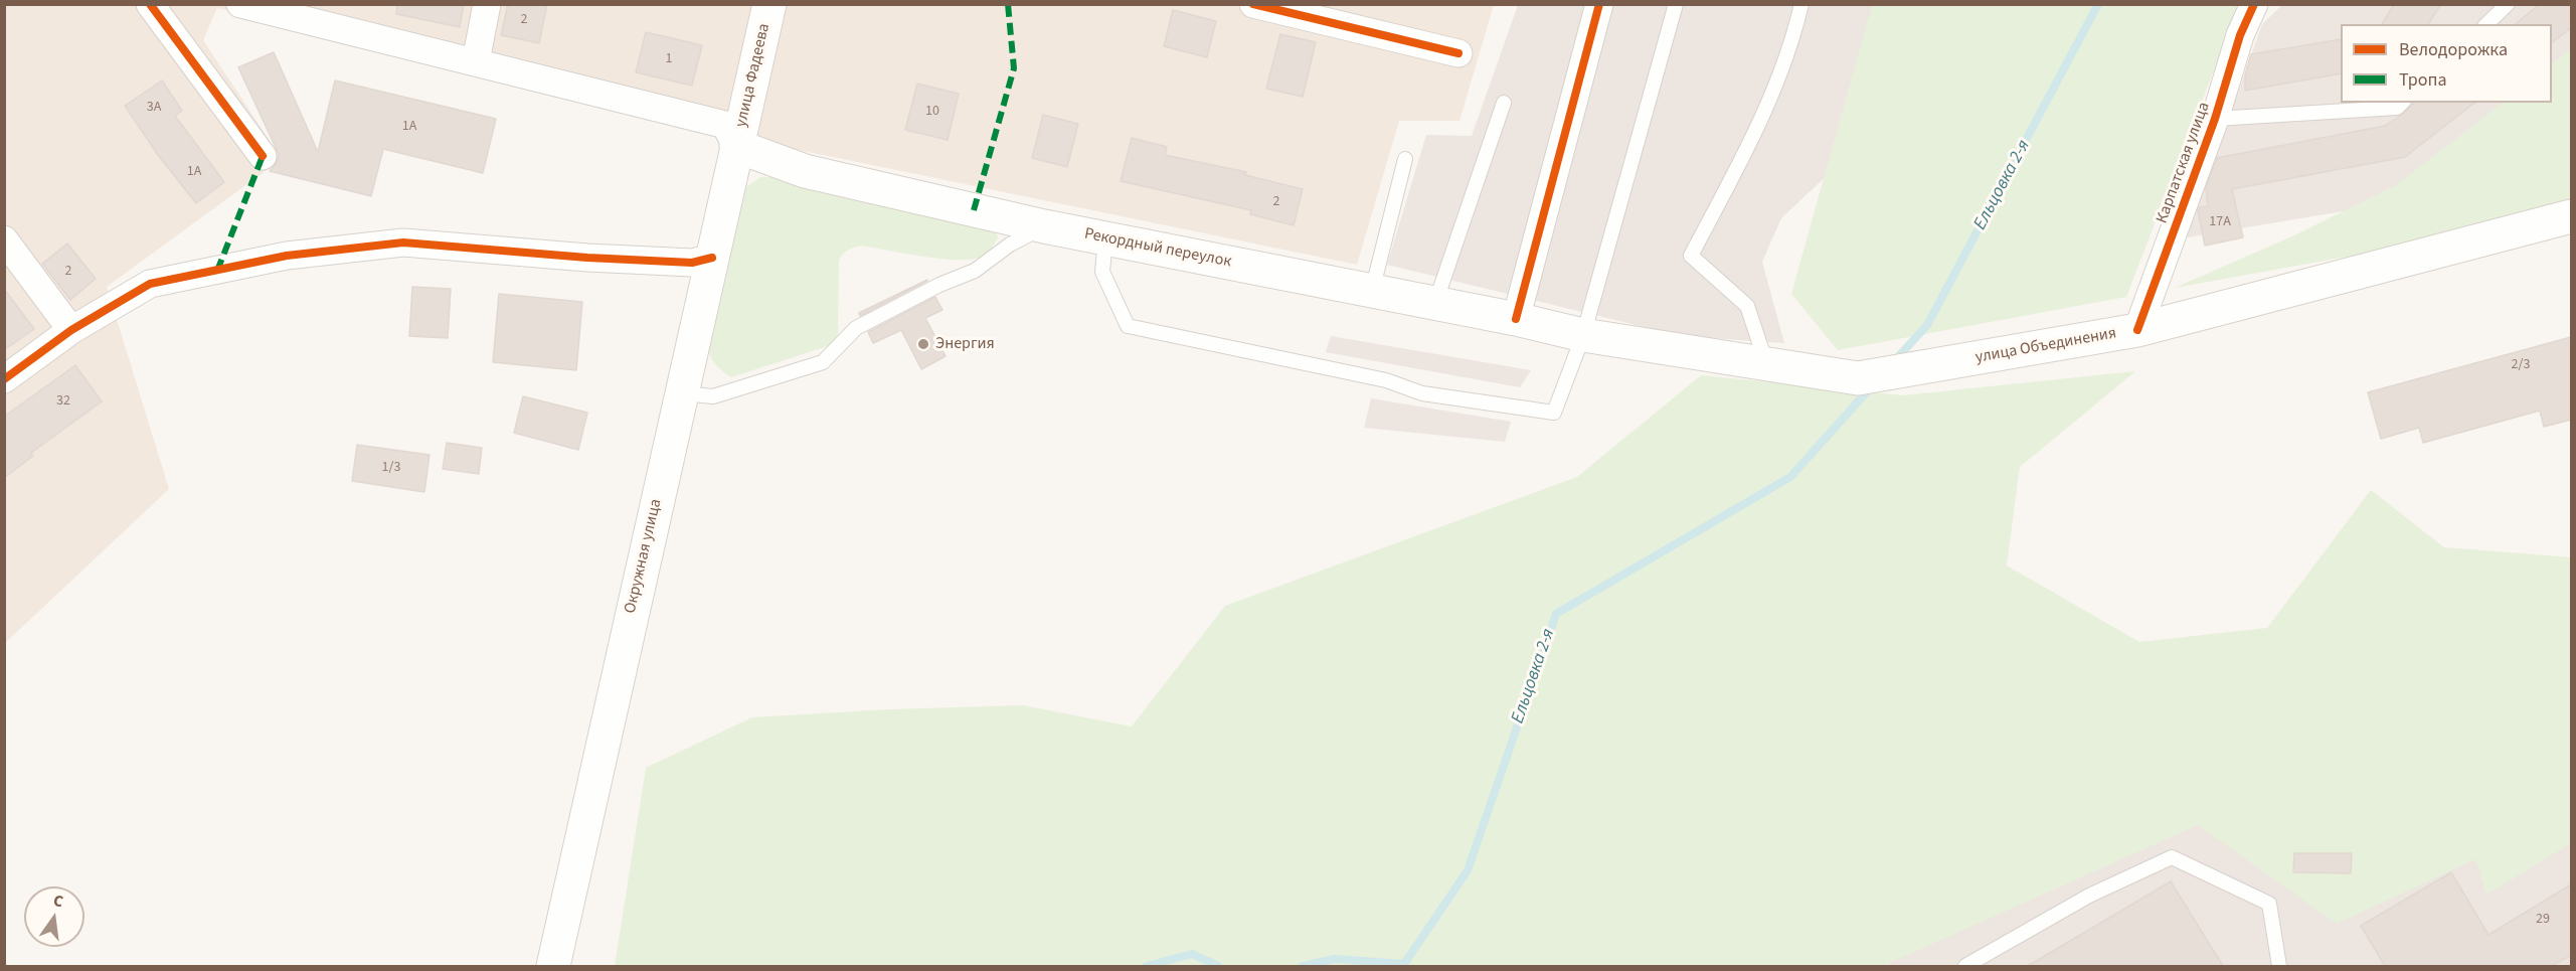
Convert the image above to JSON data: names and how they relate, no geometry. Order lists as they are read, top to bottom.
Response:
{
  "streets": {
    "main road": [
      "улица Фадеева",
      "Рекордный переулок",
      "улица Объединения",
      "Окружная улица"
    ],
    "street": ["Карпатская улица"]
  },
  "crossings": [
    ["улица Фадеева", "Рекордный переулок"],
    ["улица Фадеева", "Окружная улица"],
    ["Карпатская улица", "улица Объединения"],
    ["Рекордный переулок", "улица Объединения"],
    ["Рекордный переулок", "Окружная улица"]
  ],
  "water": ["Ельцовка 2-я"],
  "places": ["Энергия"],
  "house_numbers": [
    "2",
    "1",
    "3А",
    "10",
    "1А",
    "1А",
    "2",
    "17А",
    "2",
    "2/3",
    "32",
    "1/3",
    "29"
  ],
  "legend": ["Велодорожка", "Тропа"],
  "north": "top"
}
